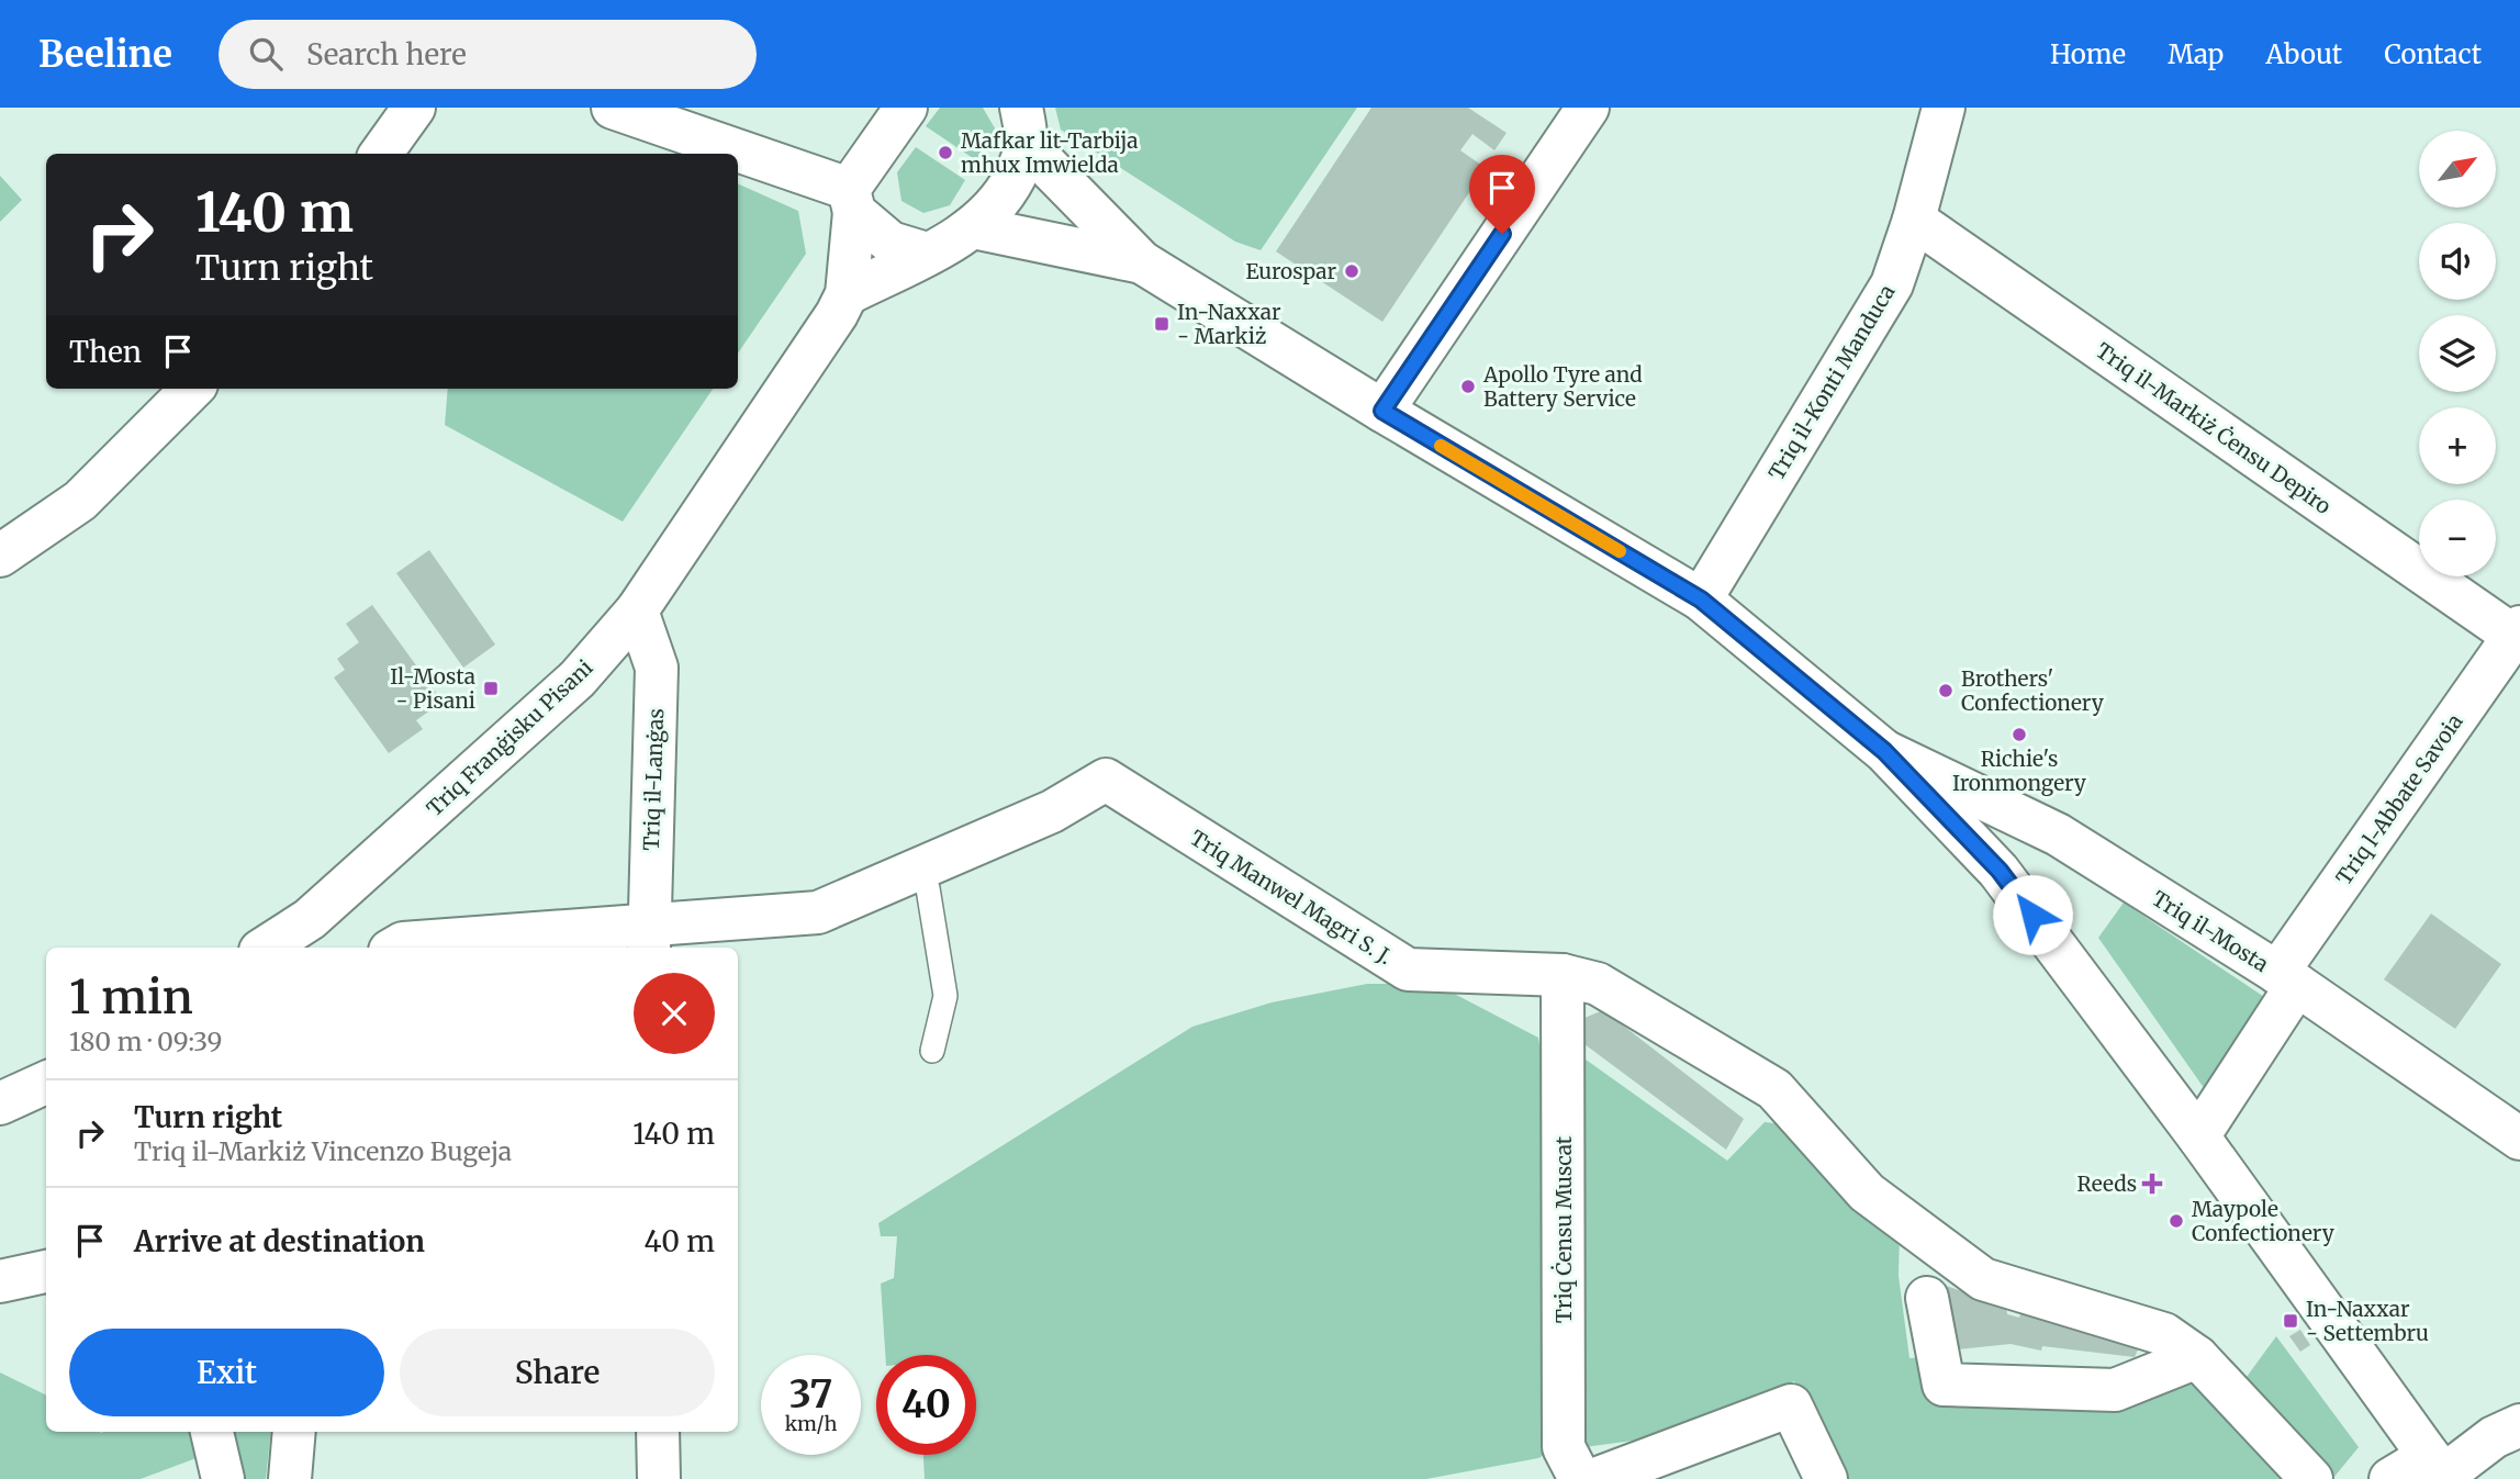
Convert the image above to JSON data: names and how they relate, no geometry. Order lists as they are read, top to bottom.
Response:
{
  "streets": {
    "street": [
      "Triq il-Konti Manduca",
      "Triq il-Markiż Ċensu Depiro",
      "Triq Franġisku Pisani",
      "Triq il-Lanġas",
      "Triq l-Abbate Savoia",
      "Triq Manwel Magri S. J.",
      "Triq il-Mosta",
      "Triq Ċensu Muscat"
    ]
  },
  "crossings": [
    ["Triq il-Konti Manduca", "Triq il-Markiż Ċensu Depiro"],
    ["Triq il-Markiż Ċensu Depiro", "Triq l-Abbate Savoia"],
    ["Triq Franġisku Pisani", "Triq il-Lanġas"],
    ["Triq il-Lanġas", "Triq Manwel Magri S. J."],
    ["Triq l-Abbate Savoia", "Triq il-Mosta"],
    ["Triq Manwel Magri S. J.", "Triq Ċensu Muscat"]
  ],
  "places": {
    "other": [
      "Mafkar lit-Tarbija mhux Imwielda",
      "Eurospar",
      "Apollo Tyre and Battery Service",
      "Brothers' Confectionery",
      "Richie's Ironmongery",
      "Maypole Confectionery"
    ],
    "transit": ["In-Naxxar - Markiż", "Il-Mosta - Pisani", "In-Naxxar - Settembru"],
    "health": ["Reeds"]
  },
  "north": "top right",
  "page": {
    "header": "Beeline",
    "search": "Search here",
    "nav": [
      "Home",
      "Map",
      "About",
      "Contact"
    ],
    "map_buttons": ["+", "−"],
    "turn": ["140 m", "Turn right"],
    "then": "Then",
    "heading": ["1 min", "180 m · 09:39"],
    "list": [
      {
        "name": "Turn right",
        "note": "Triq il-Markiż Vincenzo Bugeja",
        "value": "140 m"
      },
      {
        "name": "Arrive at destination",
        "value": "40 m"
      }
    ],
    "buttons": ["Exit", "Share"],
    "speed": "37 km/h",
    "limit": "40"
  }
}
